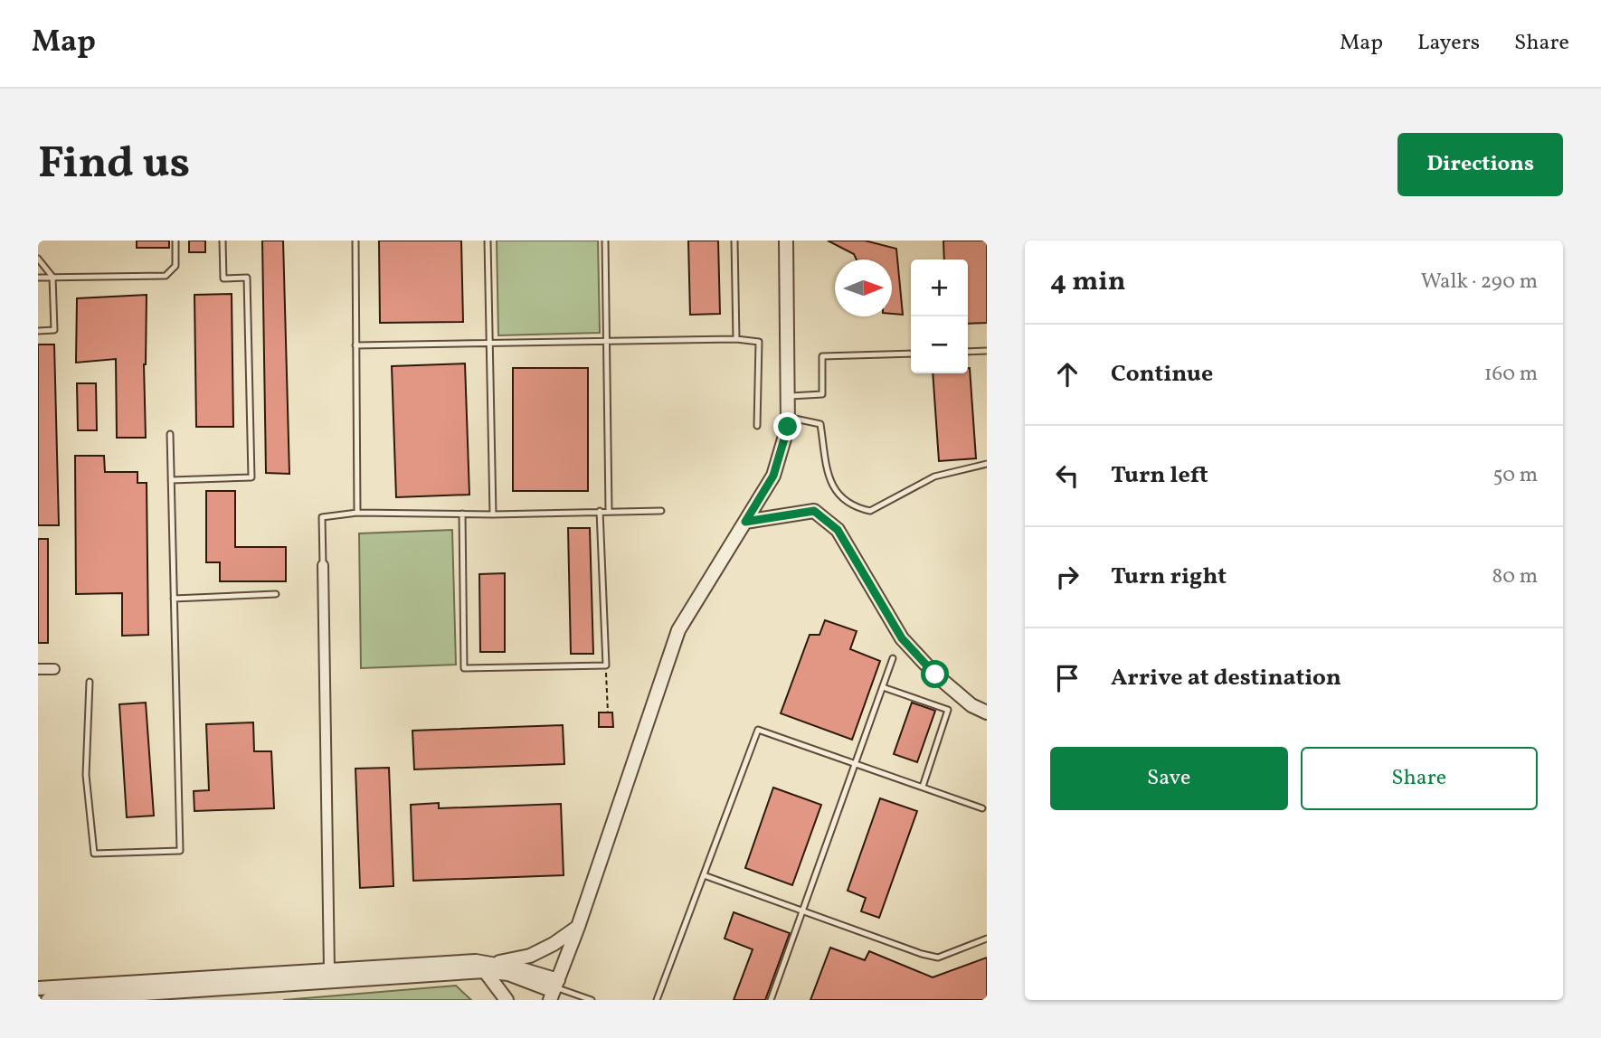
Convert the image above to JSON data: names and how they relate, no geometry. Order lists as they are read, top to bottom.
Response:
{
  "north": "right",
  "page": {
    "header": "Map",
    "nav": ["Map", "Layers", "Share"],
    "buttons": [
      "Directions",
      ["Save", "Share"]
    ],
    "title": "Find us",
    "heading": ["4 min", "Walk · 290 m"],
    "map_buttons": ["+", "−"],
    "list": [
      ["Continue", "160 m"],
      ["Turn left", "50 m"],
      ["Turn right", "80 m"],
      "Arrive at destination"
    ]
  }
}
